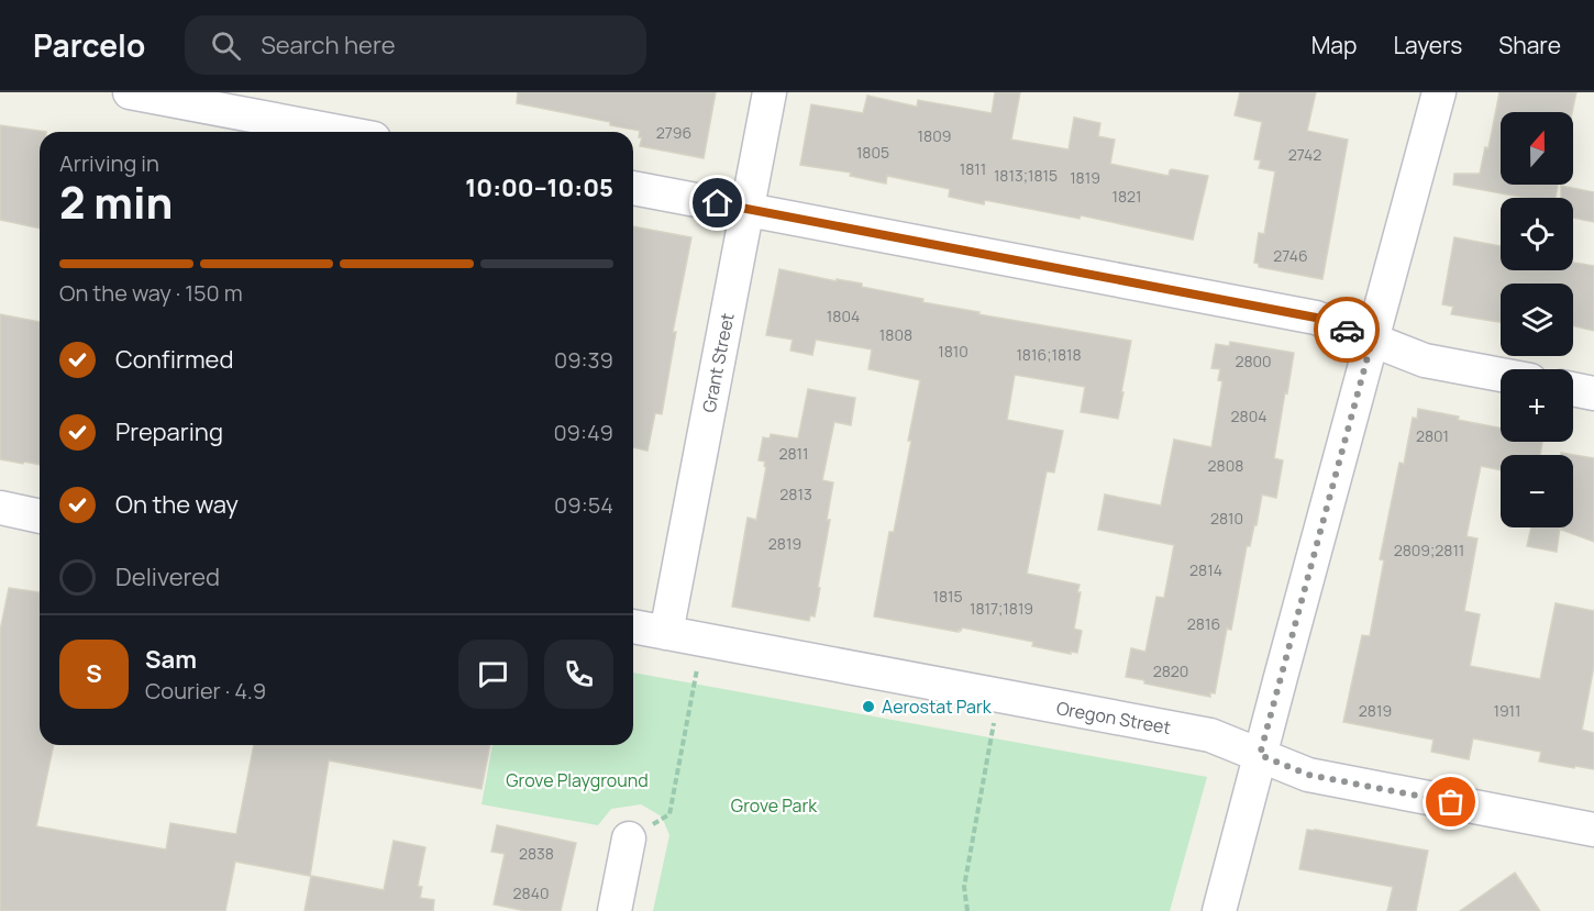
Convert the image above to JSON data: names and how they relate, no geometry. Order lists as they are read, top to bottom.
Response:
{
  "streets": {
    "street": ["Grant Street", "Oregon Street"]
  },
  "crossings": [
    ["Grant Street", "Oregon Street"]
  ],
  "parks": ["Grove Playground", "Grove Park"],
  "places": ["Aerostat Park"],
  "house_numbers": [
    "2796",
    "1809",
    "1805",
    "2742",
    "1811",
    "1813;1815",
    "1819",
    "1821",
    "2746",
    "1804",
    "1808",
    "1810",
    "1816;1818",
    "2800",
    "2804",
    "2801",
    "2811",
    "2808",
    "2813",
    "2810",
    "2819",
    "2809;2811",
    "2814",
    "1815",
    "1817;1819",
    "2816",
    "2820",
    "2819",
    "1911",
    "2838",
    "2840"
  ],
  "north": "top",
  "page": {
    "header": "Parcelo",
    "search": "Search here",
    "nav": ["Map", "Layers", "Share"],
    "map_buttons": ["+", "−"],
    "heading": ["2 min", "Arriving in", "10:00–10:05"],
    "panel": ["Sam", "Courier · 4.9"],
    "bar": "On the way · 150 m",
    "list": [
      ["Confirmed", "09:39"],
      ["Preparing", "09:49"],
      ["On the way", "09:54"],
      "Delivered"
    ],
    "round": "S"
  }
}
